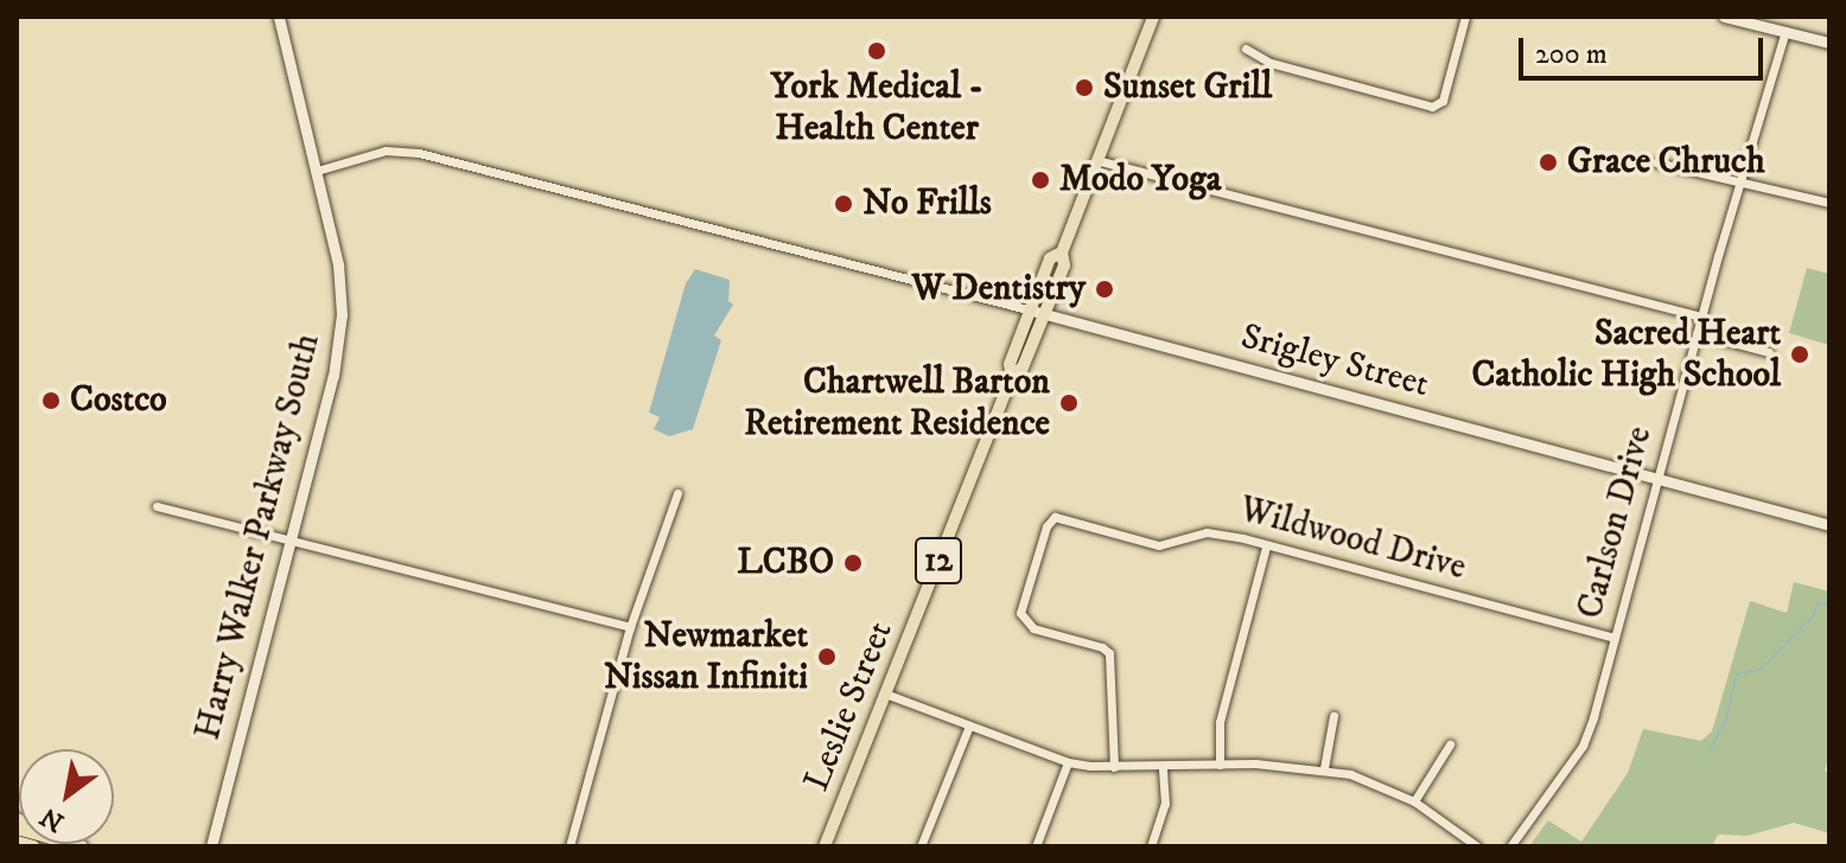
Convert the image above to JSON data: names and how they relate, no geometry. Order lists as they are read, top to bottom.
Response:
{
  "streets": {
    "main road": ["12", "Leslie Street"],
    "street": [
      "Srigley Street",
      "Carlson Drive",
      "Harry Walker Parkway South",
      "Wildwood Drive"
    ]
  },
  "crossings": [
    ["Srigley Street", "Carlson Drive"],
    ["Srigley Street", "Leslie Street"],
    ["Carlson Drive", "Wildwood Drive"]
  ],
  "places": [
    "York Medical - Health Center",
    "Sunset Grill",
    "Grace Chruch",
    "Modo Yoga",
    "No Frills",
    "W Dentistry",
    "Sacred Heart Catholic High School",
    "Costco",
    "Chartwell Barton Retirement Residence",
    "LCBO",
    "Newmarket Nissan Infiniti"
  ],
  "scale_bar": "200 m",
  "north": "bottom left"
}
